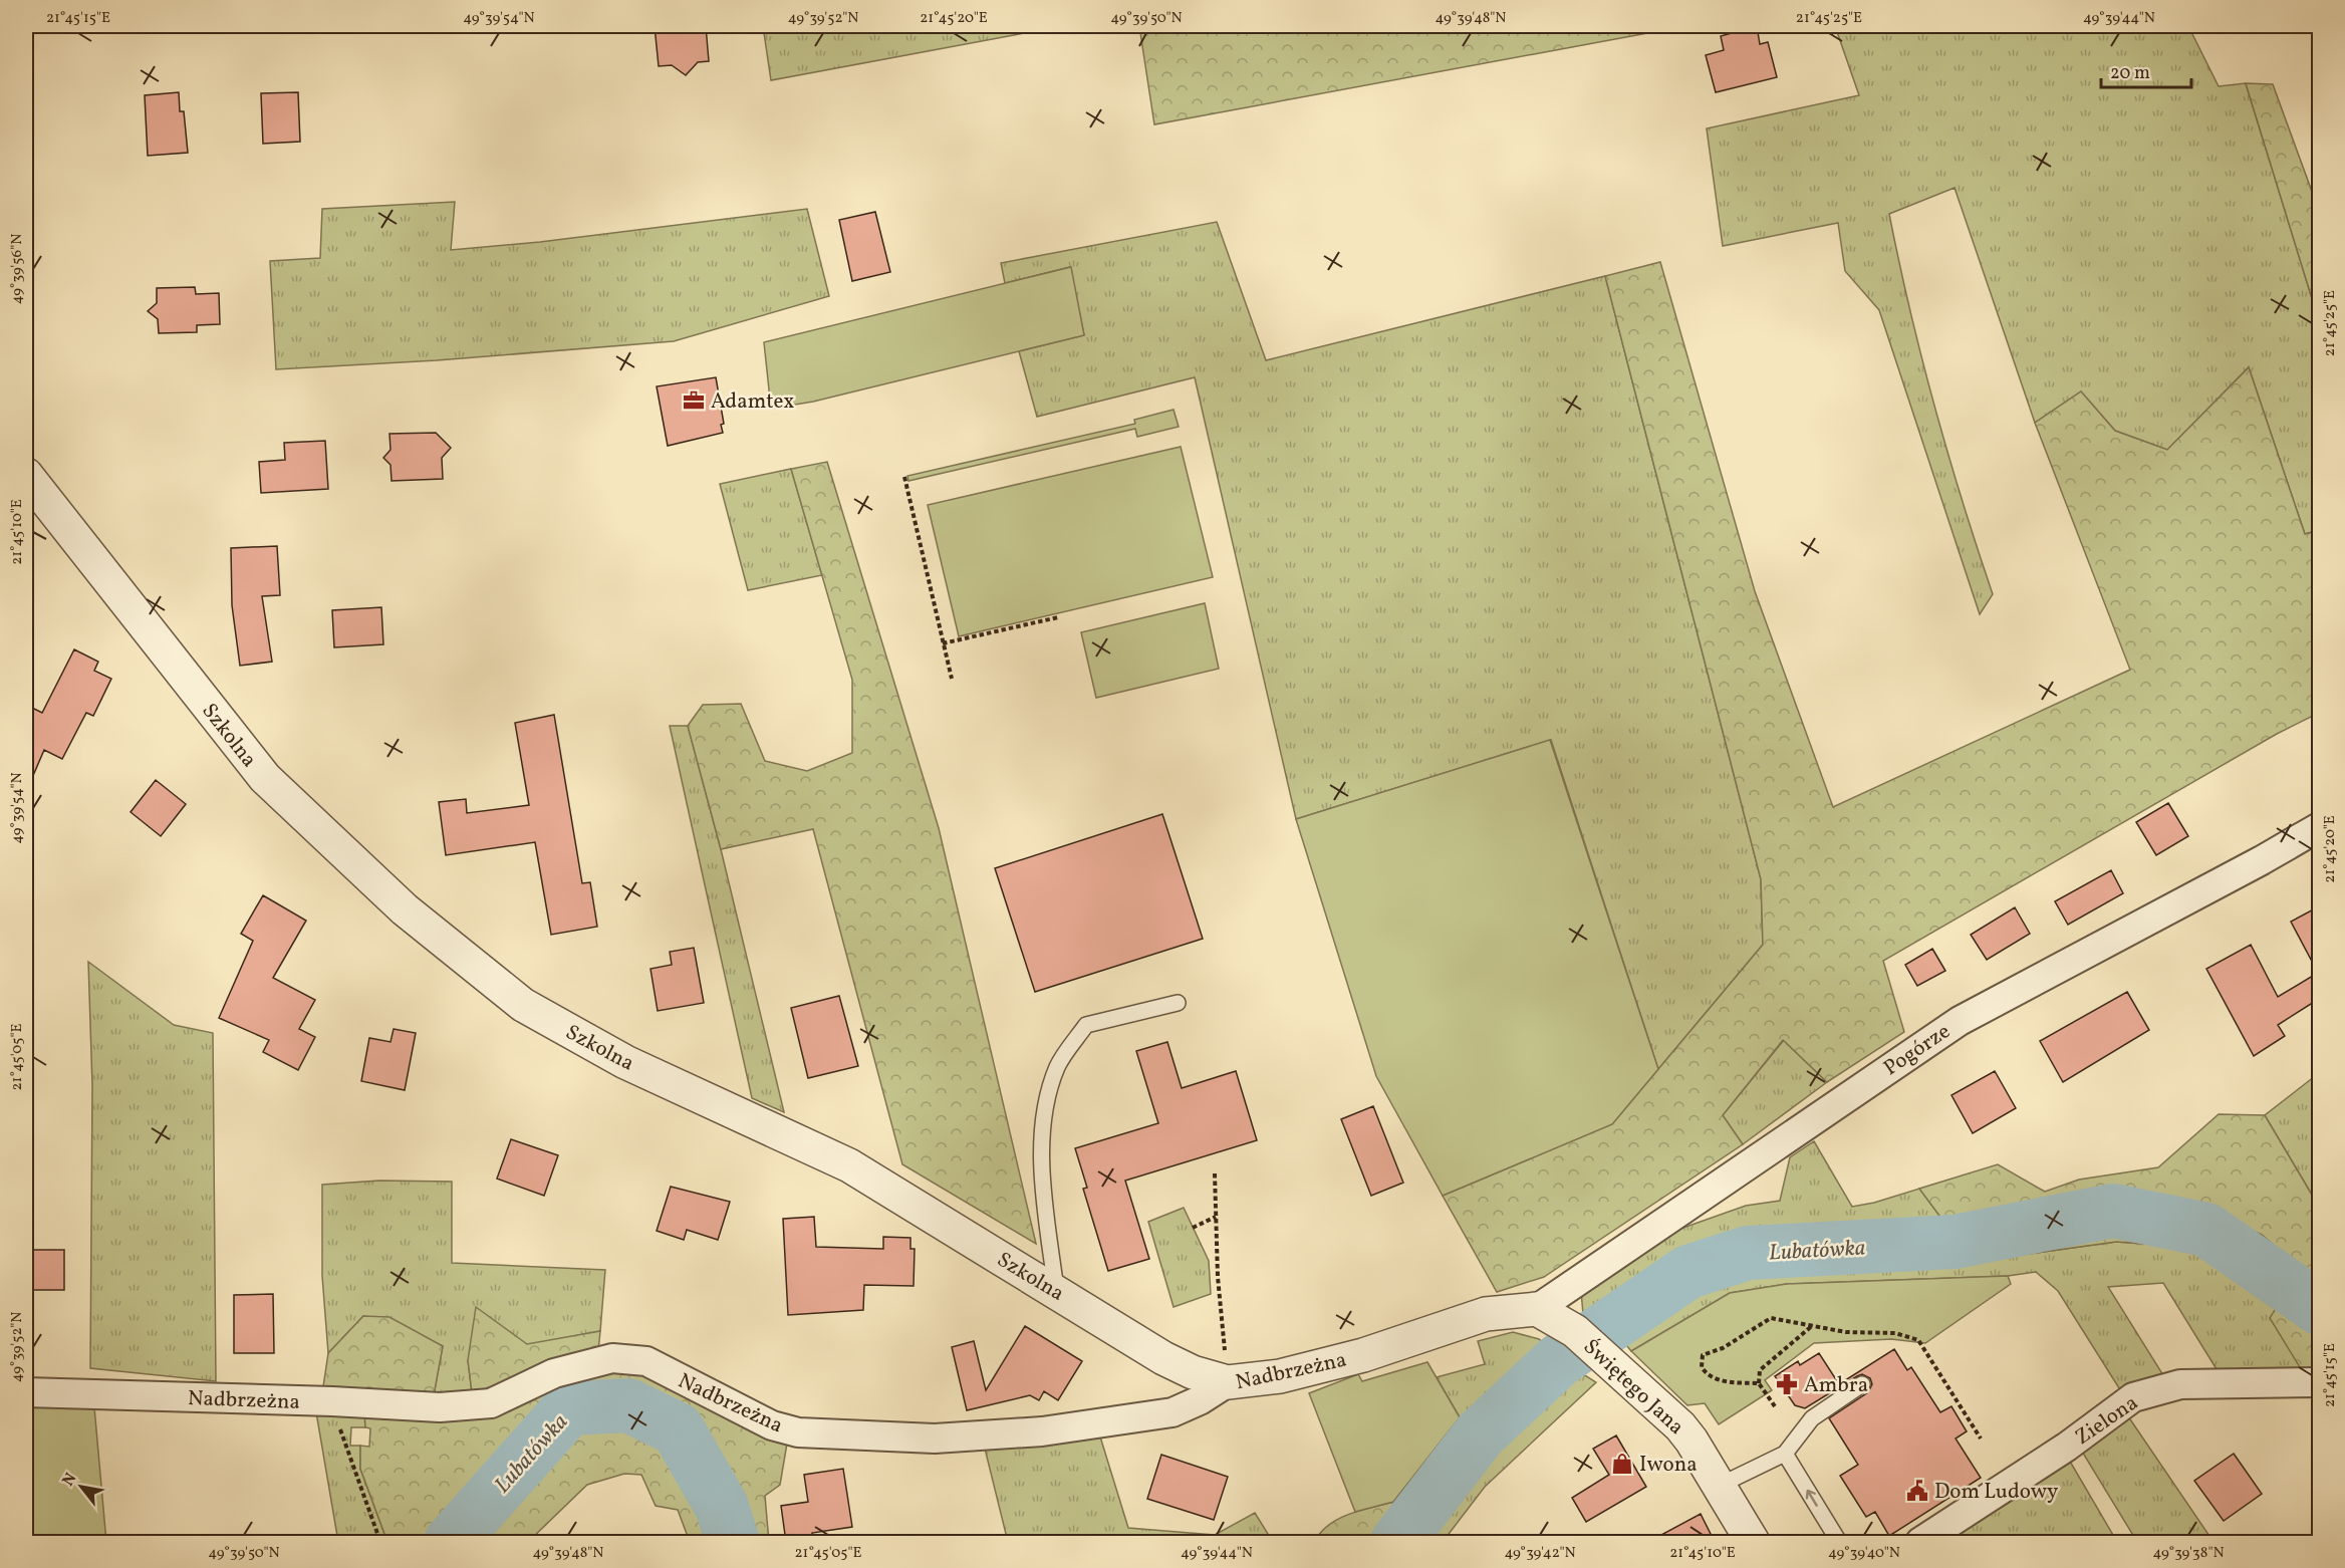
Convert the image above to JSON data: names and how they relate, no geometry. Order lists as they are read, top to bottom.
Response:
{
  "streets": {
    "street": [
      "Szkolna",
      "Pogórze",
      "Nadbrzeżna",
      "Świętego Jana",
      "Zielona"
    ]
  },
  "crossings": [
    ["Szkolna", "Nadbrzeżna"],
    ["Pogórze", "Nadbrzeżna"],
    ["Pogórze", "Świętego Jana"],
    ["Nadbrzeżna", "Świętego Jana"]
  ],
  "water": ["Lubatówka"],
  "places": {
    "office": ["Adamtex"],
    "pharmacy": ["Ambra"],
    "shop": ["Iwona"],
    "public building": ["Dom Ludowy"]
  },
  "scale_bar": "20 m",
  "north": "top left",
  "coordinates": [
    "21°45'15\"E",
    "49°39'54\"N",
    "49°39'52\"N",
    "21°45'20\"E",
    "49°39'50\"N",
    "49°39'48\"N",
    "21°45'25\"E",
    "49°39'44\"N",
    "49°39'56\"N",
    "21°45'10\"E",
    "21°45'05\"E",
    "49°39'42\"N",
    "49°39'40\"N",
    "49°39'38\"N"
  ]
}
